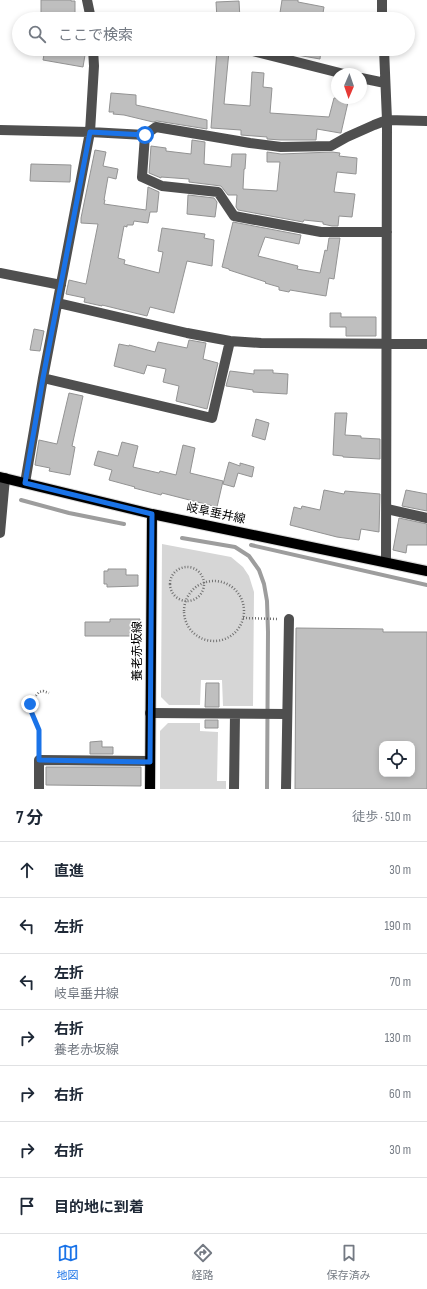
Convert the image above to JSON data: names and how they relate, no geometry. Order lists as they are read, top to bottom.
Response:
{
  "streets": {
    "main road": ["岐阜垂井線", "養老赤坂線"]
  },
  "crossings": [
    ["岐阜垂井線", "養老赤坂線"]
  ],
  "north": "bottom",
  "page": {
    "search": "ここで検索",
    "heading": ["7 分", "徒歩 · 510 m"],
    "list": [
      ["直進", "30 m"],
      ["左折", "190 m"],
      ["左折", "岐阜垂井線", "70 m"],
      ["右折", "養老赤坂線", "130 m"],
      ["右折", "60 m"],
      ["右折", "30 m"],
      "目的地に到着"
    ],
    "nav": ["地図", "経路", "保存済み"]
  }
}
